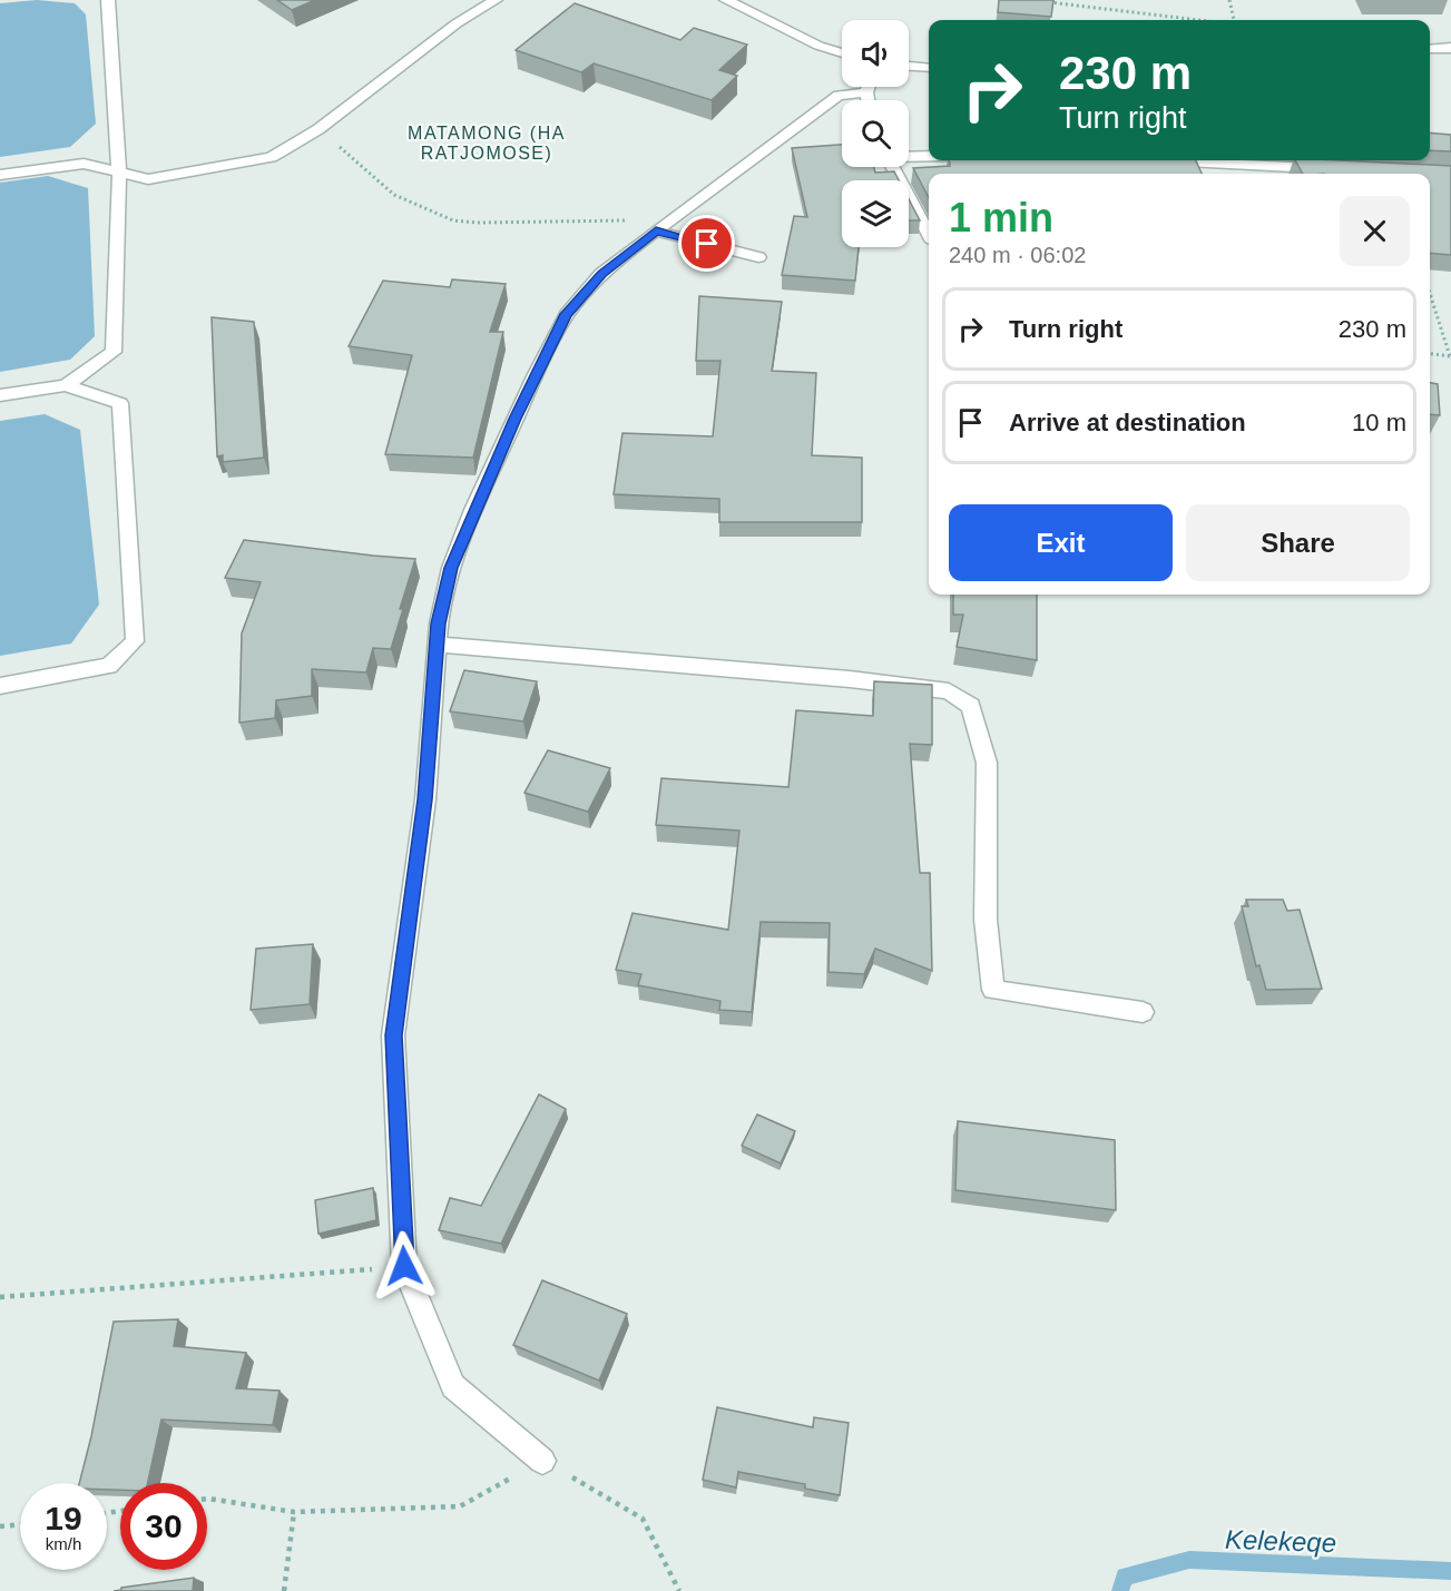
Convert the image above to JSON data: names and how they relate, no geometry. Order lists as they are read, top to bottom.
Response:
{
  "districts": ["MATAMONG (HA RATJOMOSE)"],
  "water": ["Kelekeqe"],
  "page": {
    "turn": ["230 m", "Turn right"],
    "heading": ["1 min", "240 m · 06:02"],
    "list": [
      {
        "name": "Turn right",
        "value": "230 m"
      },
      {
        "name": "Arrive at destination",
        "value": "10 m"
      }
    ],
    "buttons": ["Exit", "Share"],
    "speed": "19 km/h",
    "limit": "30"
  }
}
